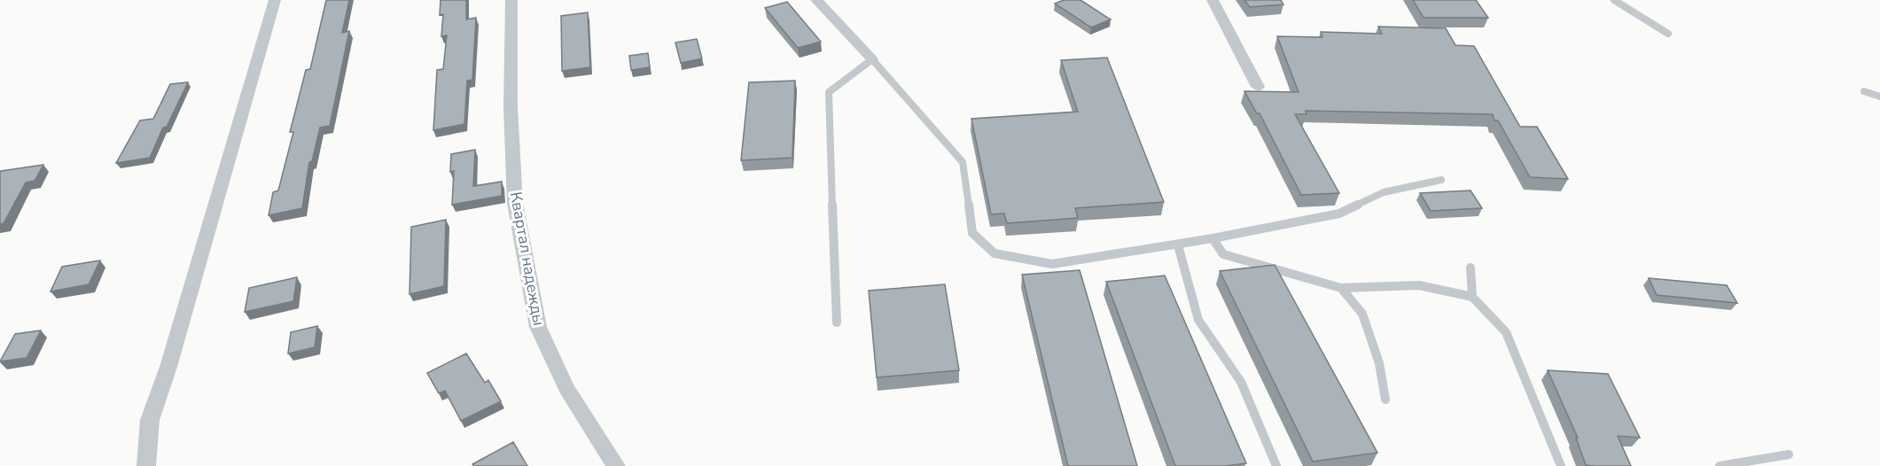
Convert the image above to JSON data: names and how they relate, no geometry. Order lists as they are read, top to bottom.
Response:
{
  "streets": {
    "street": ["Квартал надежды"]
  }
}
